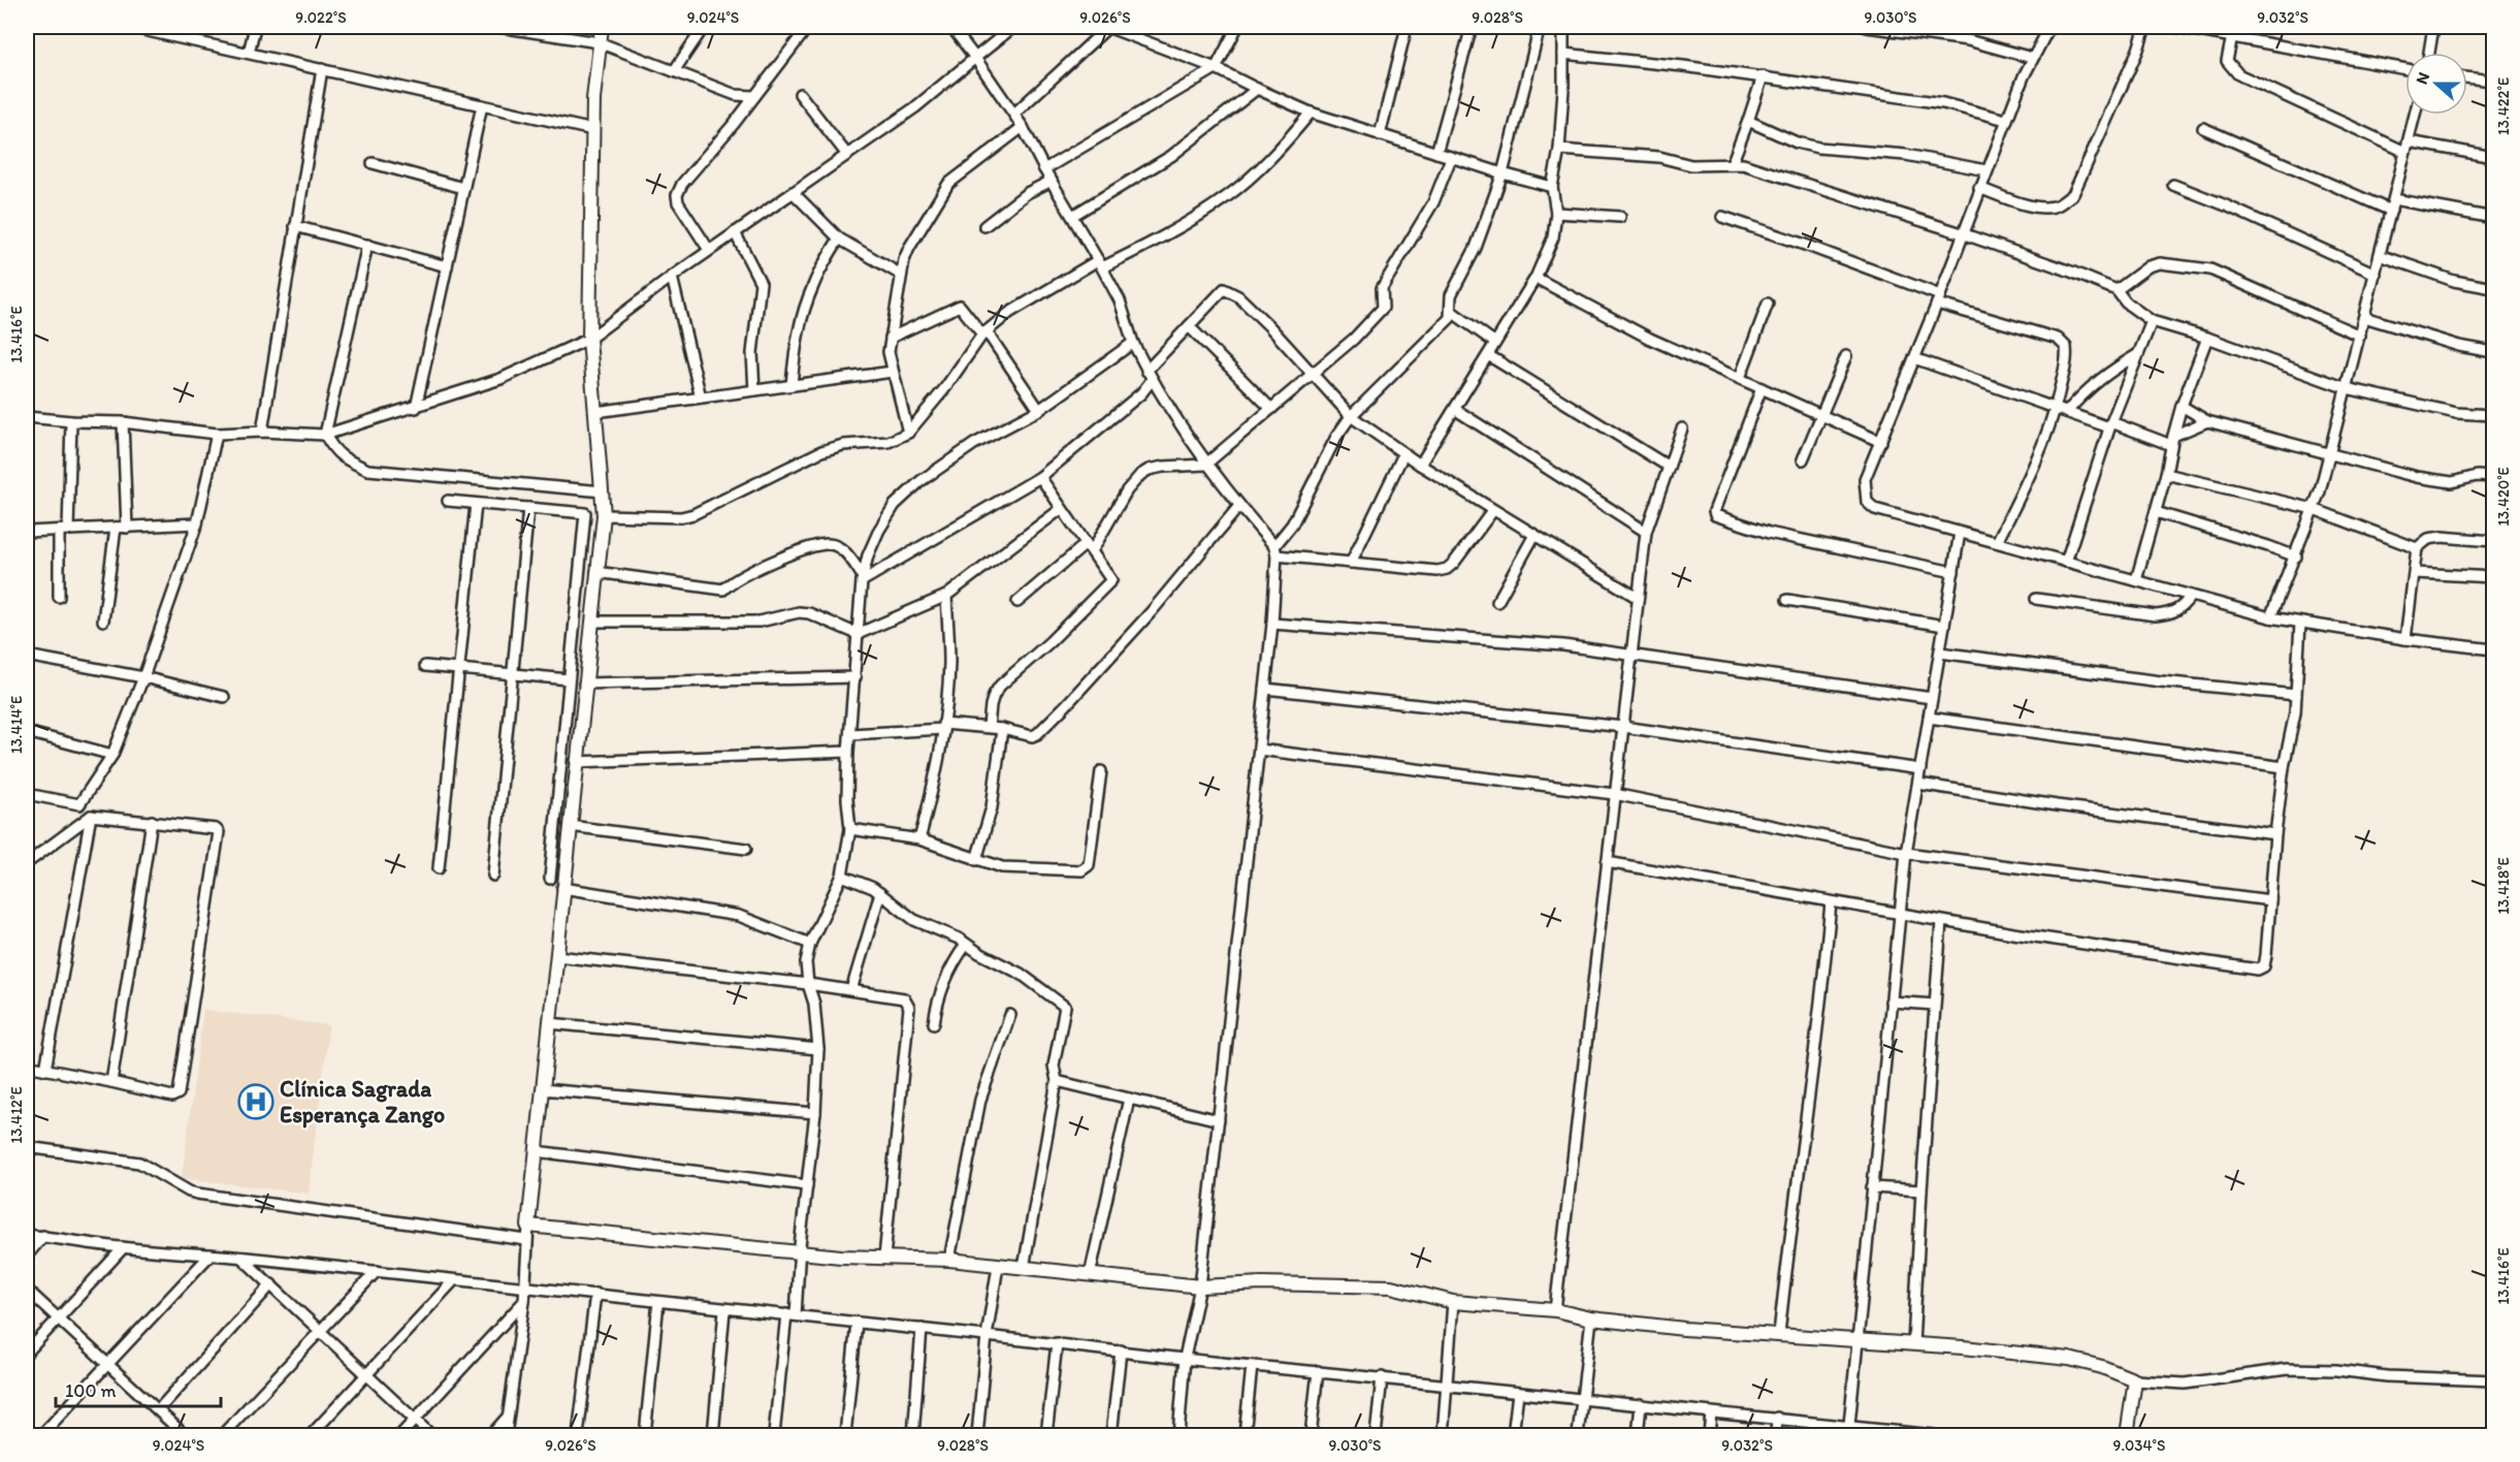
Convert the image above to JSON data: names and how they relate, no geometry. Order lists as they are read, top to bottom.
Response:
{
  "places": {
    "hospital": ["Clínica Sagrada Esperança Zango"]
  },
  "scale_bar": "100 m",
  "north": "left",
  "coordinates": [
    "9.022°S",
    "9.024°S",
    "9.026°S",
    "9.028°S",
    "9.030°S",
    "9.032°S",
    "13.422°E",
    "13.416°E",
    "13.420°E",
    "13.414°E",
    "13.418°E",
    "13.412°E",
    "9.034°S"
  ]
}
